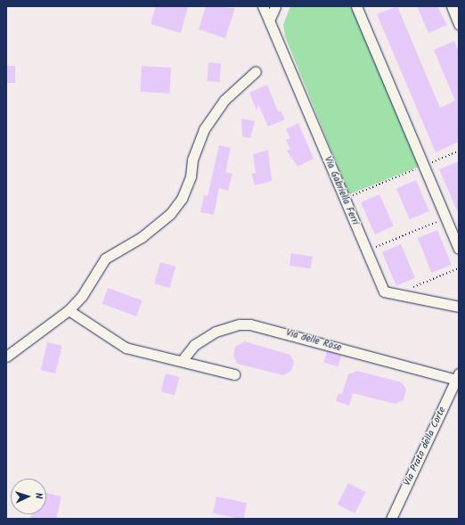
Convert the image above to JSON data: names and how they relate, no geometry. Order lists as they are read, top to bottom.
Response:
{
  "streets": {
    "street": ["Via Gabriella Ferri", "Via delle Rose", "Via Prato della Corte"]
  },
  "crossings": [
    ["Via delle Rose", "Via Prato della Corte"]
  ],
  "north": "right"
}
